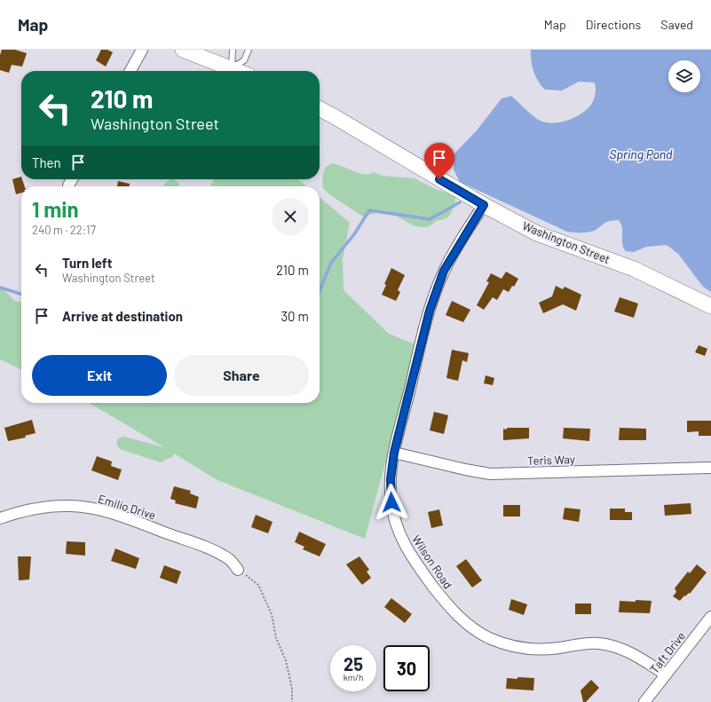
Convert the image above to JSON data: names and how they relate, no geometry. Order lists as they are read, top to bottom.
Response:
{
  "streets": {
    "main road": ["Washington Street"],
    "street": [
      "Teris Way",
      "Emilio Drive",
      "Wilson Road",
      "Taft Drive"
    ]
  },
  "crossings": [
    ["Washington Street", "Wilson Road"],
    ["Teris Way", "Wilson Road"],
    ["Wilson Road", "Taft Drive"]
  ],
  "water": ["Spring Pond"],
  "page": {
    "header": "Map",
    "nav": ["Map", "Directions", "Saved"],
    "turn": ["210 m", "Washington Street"],
    "then": "Then",
    "heading": ["1 min", "240 m · 22:17"],
    "list": [
      {
        "name": "Turn left",
        "note": "Washington Street",
        "value": "210 m"
      },
      {
        "name": "Arrive at destination",
        "value": "30 m"
      }
    ],
    "buttons": ["Exit", "Share"],
    "speed": "25 km/h",
    "limit": "30"
  }
}
